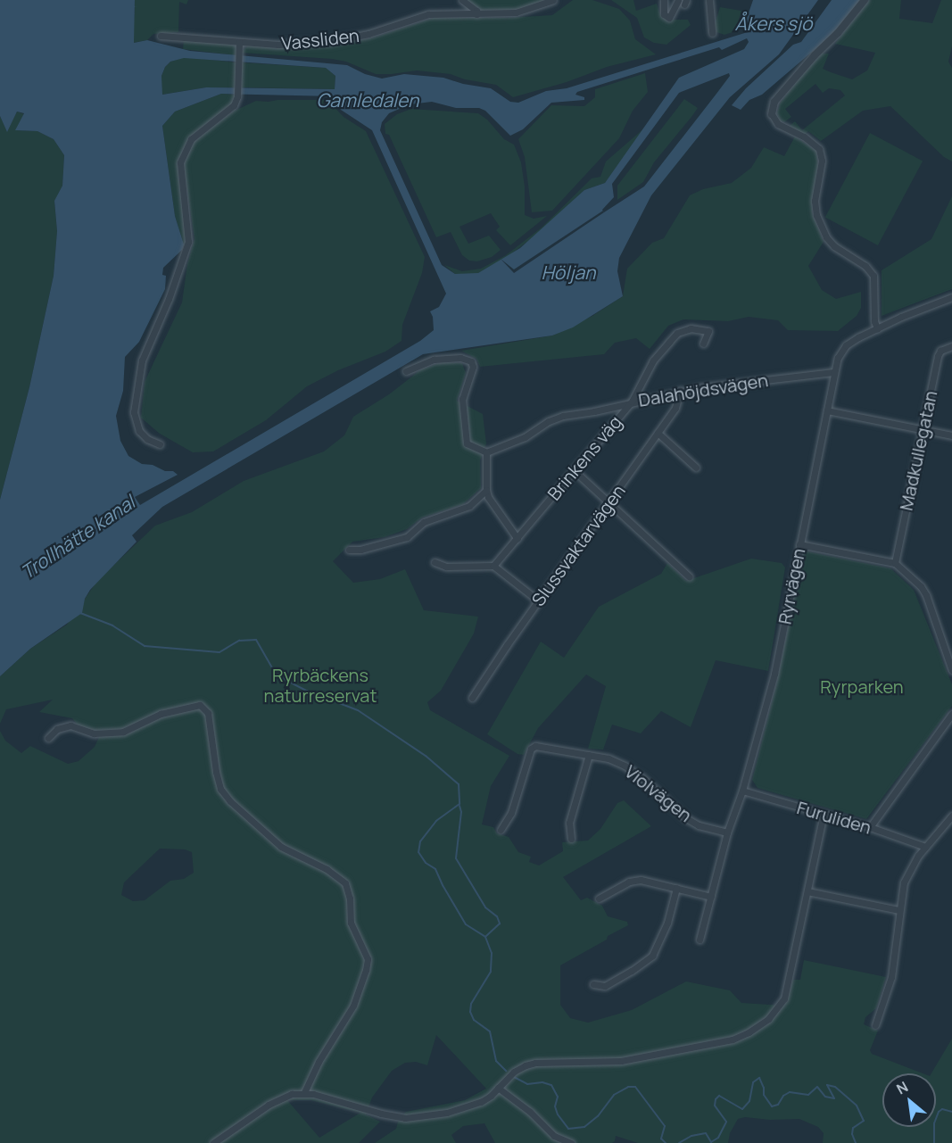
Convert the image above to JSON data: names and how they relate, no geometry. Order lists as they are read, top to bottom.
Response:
{
  "streets": {
    "street": [
      "Vassliden",
      "Dalahöjdsvägen",
      "Madkullegatan",
      "Brinkens väg",
      "Slussvaktarvägen",
      "Ryrvägen",
      "Violvägen",
      "Furuliden"
    ]
  },
  "crossings": [
    ["Dalahöjdsvägen", "Brinkens väg"],
    ["Dalahöjdsvägen", "Slussvaktarvägen"],
    ["Dalahöjdsvägen", "Ryrvägen"],
    ["Ryrvägen", "Violvägen"],
    ["Ryrvägen", "Furuliden"]
  ],
  "water": [
    "Åkers sjö",
    "Gamledalen",
    "Höljan",
    "Trollhätte kanal"
  ],
  "parks": ["Ryrbäckens naturreservat", "Ryrparken"],
  "north": "top left"
}
